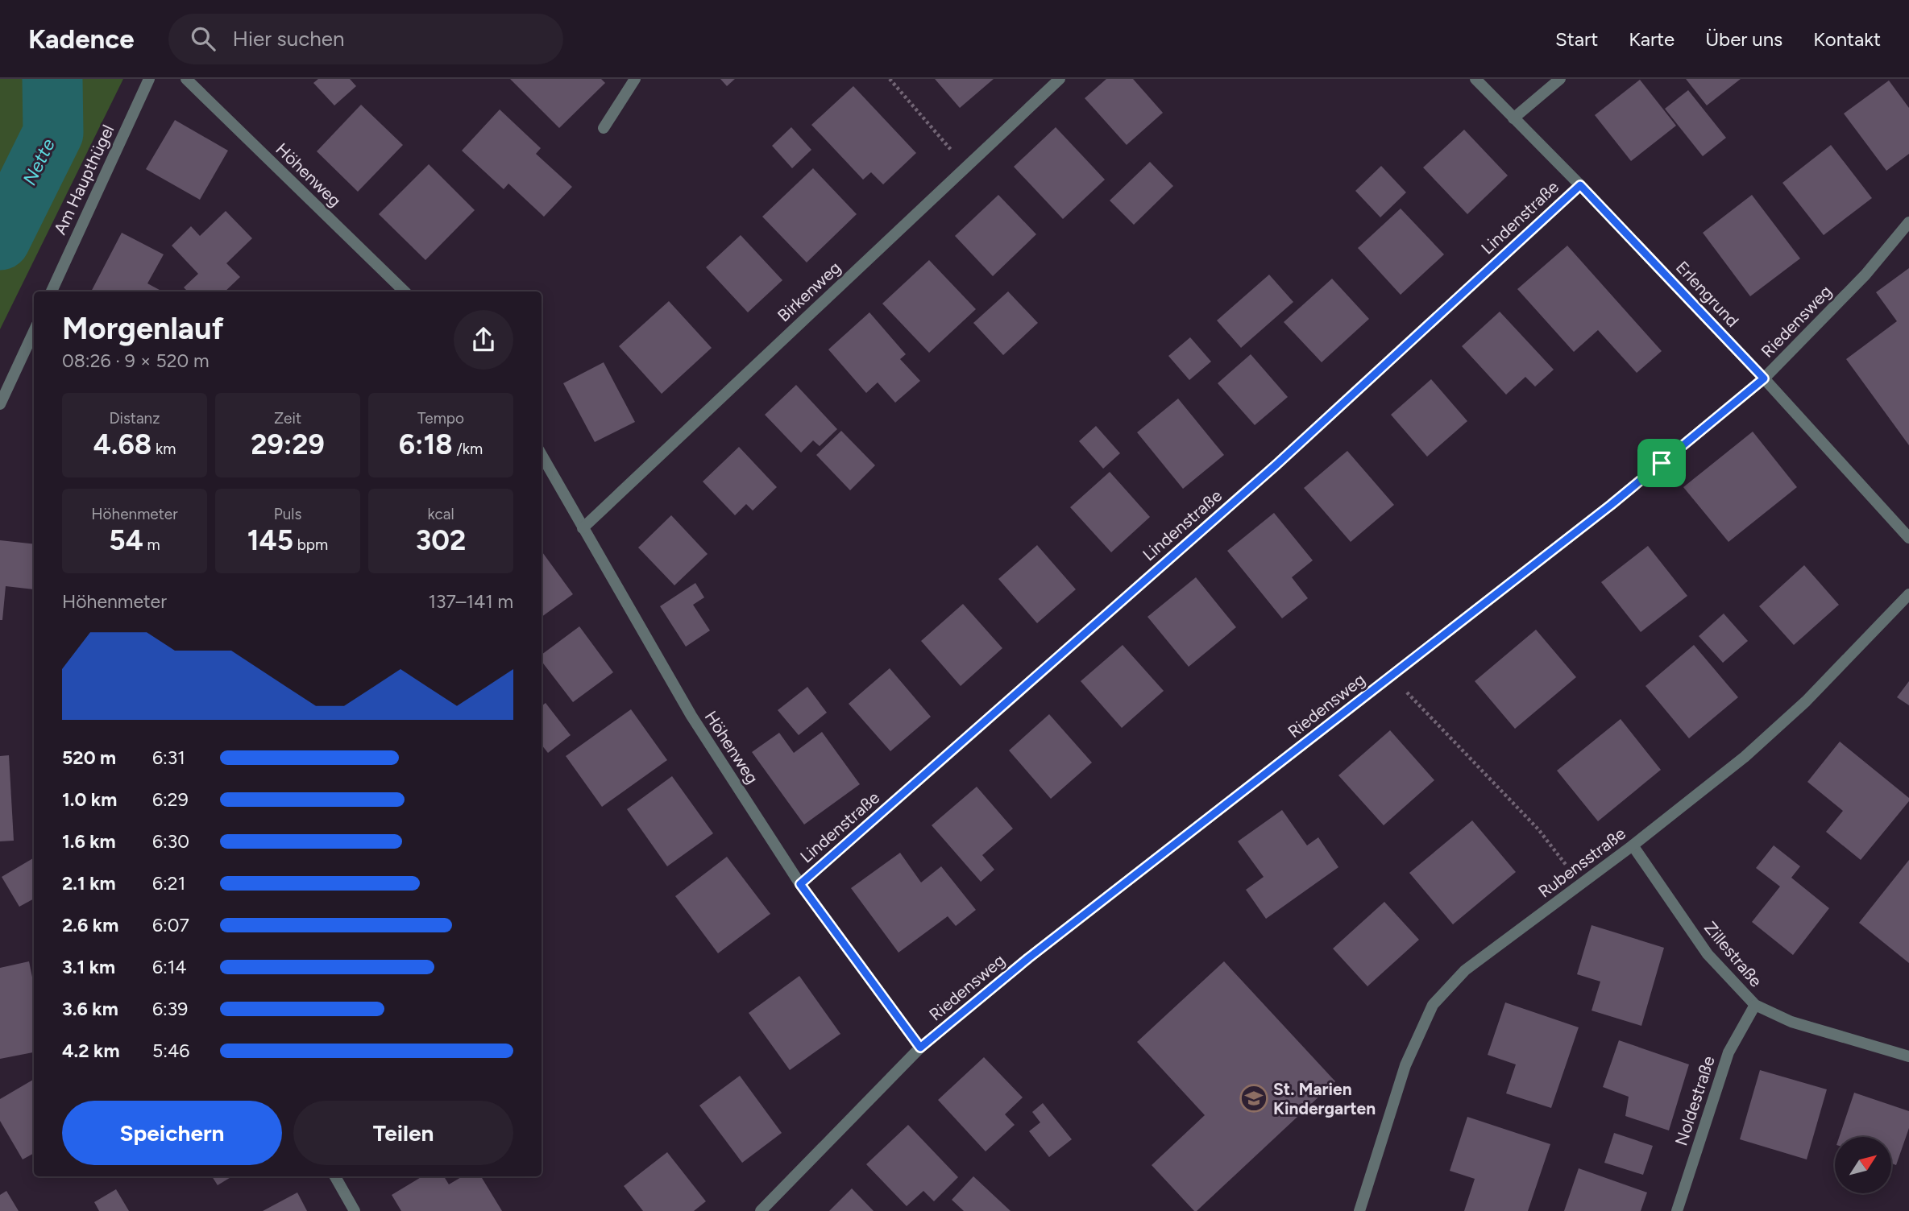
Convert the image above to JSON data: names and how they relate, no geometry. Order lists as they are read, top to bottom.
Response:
{
  "streets": {
    "street": [
      "Höhenweg",
      "Am Haupthügel",
      "Lindenstraße",
      "Birkenweg",
      "Erlengrund",
      "Riedensweg",
      "Rubensstraße",
      "Zillestraße",
      "Noldestraße"
    ]
  },
  "crossings": [
    ["Höhenweg", "Lindenstraße"],
    ["Höhenweg", "Birkenweg"],
    ["Höhenweg", "Riedensweg"],
    ["Lindenstraße", "Erlengrund"],
    ["Erlengrund", "Riedensweg"],
    ["Rubensstraße", "Zillestraße"],
    ["Zillestraße", "Noldestraße"]
  ],
  "water": ["Nette"],
  "places": {
    "school or university": ["St. Marien Kindergarten"]
  },
  "north": "top right",
  "page": {
    "header": "Kadence",
    "search": "Hier suchen",
    "nav": [
      "Start",
      "Karte",
      "Über uns",
      "Kontakt"
    ],
    "heading": ["Morgenlauf", "08:26 · 9 × 520 m"],
    "stats": [
      ["Distanz", "4.68 km"],
      ["Zeit", "29:29"],
      ["Tempo", "6:18 /km"],
      ["Höhenmeter", "54 m"],
      ["Puls", "145 bpm"],
      ["kcal", "302"]
    ],
    "chart": ["Höhenmeter", "137–141 m"],
    "list": [
      {
        "name": "520 m",
        "note": "6:31"
      },
      {
        "name": "1.0 km",
        "note": "6:29"
      },
      {
        "name": "1.6 km",
        "note": "6:30"
      },
      {
        "name": "2.1 km",
        "note": "6:21"
      },
      {
        "name": "2.6 km",
        "note": "6:07"
      },
      {
        "name": "3.1 km",
        "note": "6:14"
      },
      {
        "name": "3.6 km",
        "note": "6:39"
      },
      {
        "name": "4.2 km",
        "note": "5:46"
      }
    ],
    "buttons": ["Speichern", "Teilen"]
  }
}
